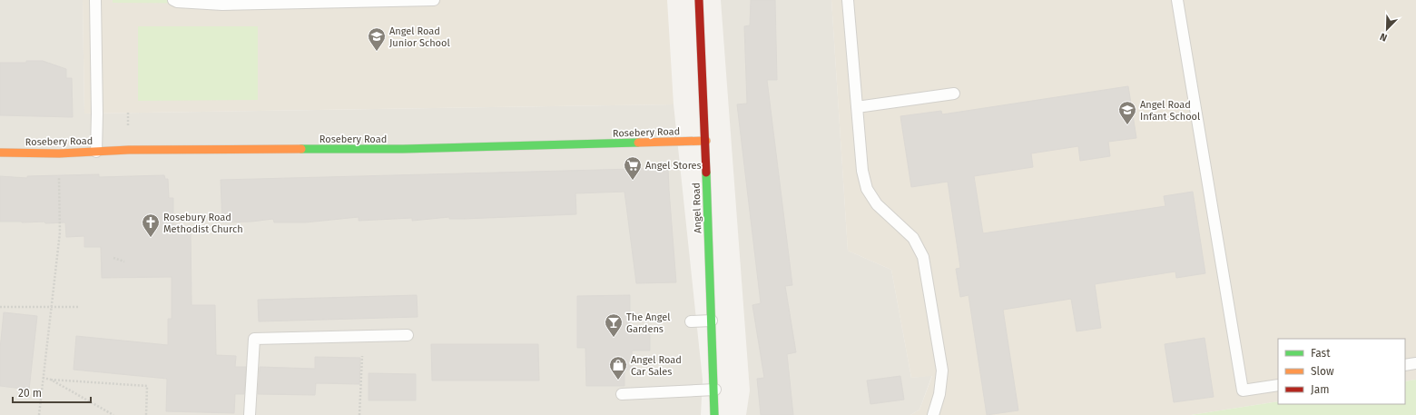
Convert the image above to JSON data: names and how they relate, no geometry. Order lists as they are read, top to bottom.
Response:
{
  "streets": {
    "street": ["Rosebery Road", "Angel Road"]
  },
  "crossings": [
    ["Rosebery Road", "Angel Road"]
  ],
  "places": {
    "school or university": ["Angel Road Junior School", "Angel Road Infant School"],
    "supermarket": ["Angel Stores"],
    "church": ["Rosebury Road Methodist Church"],
    "bar": ["The Angel Gardens"],
    "shop": ["Angel Road Car Sales"]
  },
  "legend": ["Fast", "Slow", "Jam"],
  "scale_bar": "20 m",
  "north": "bottom left"
}
